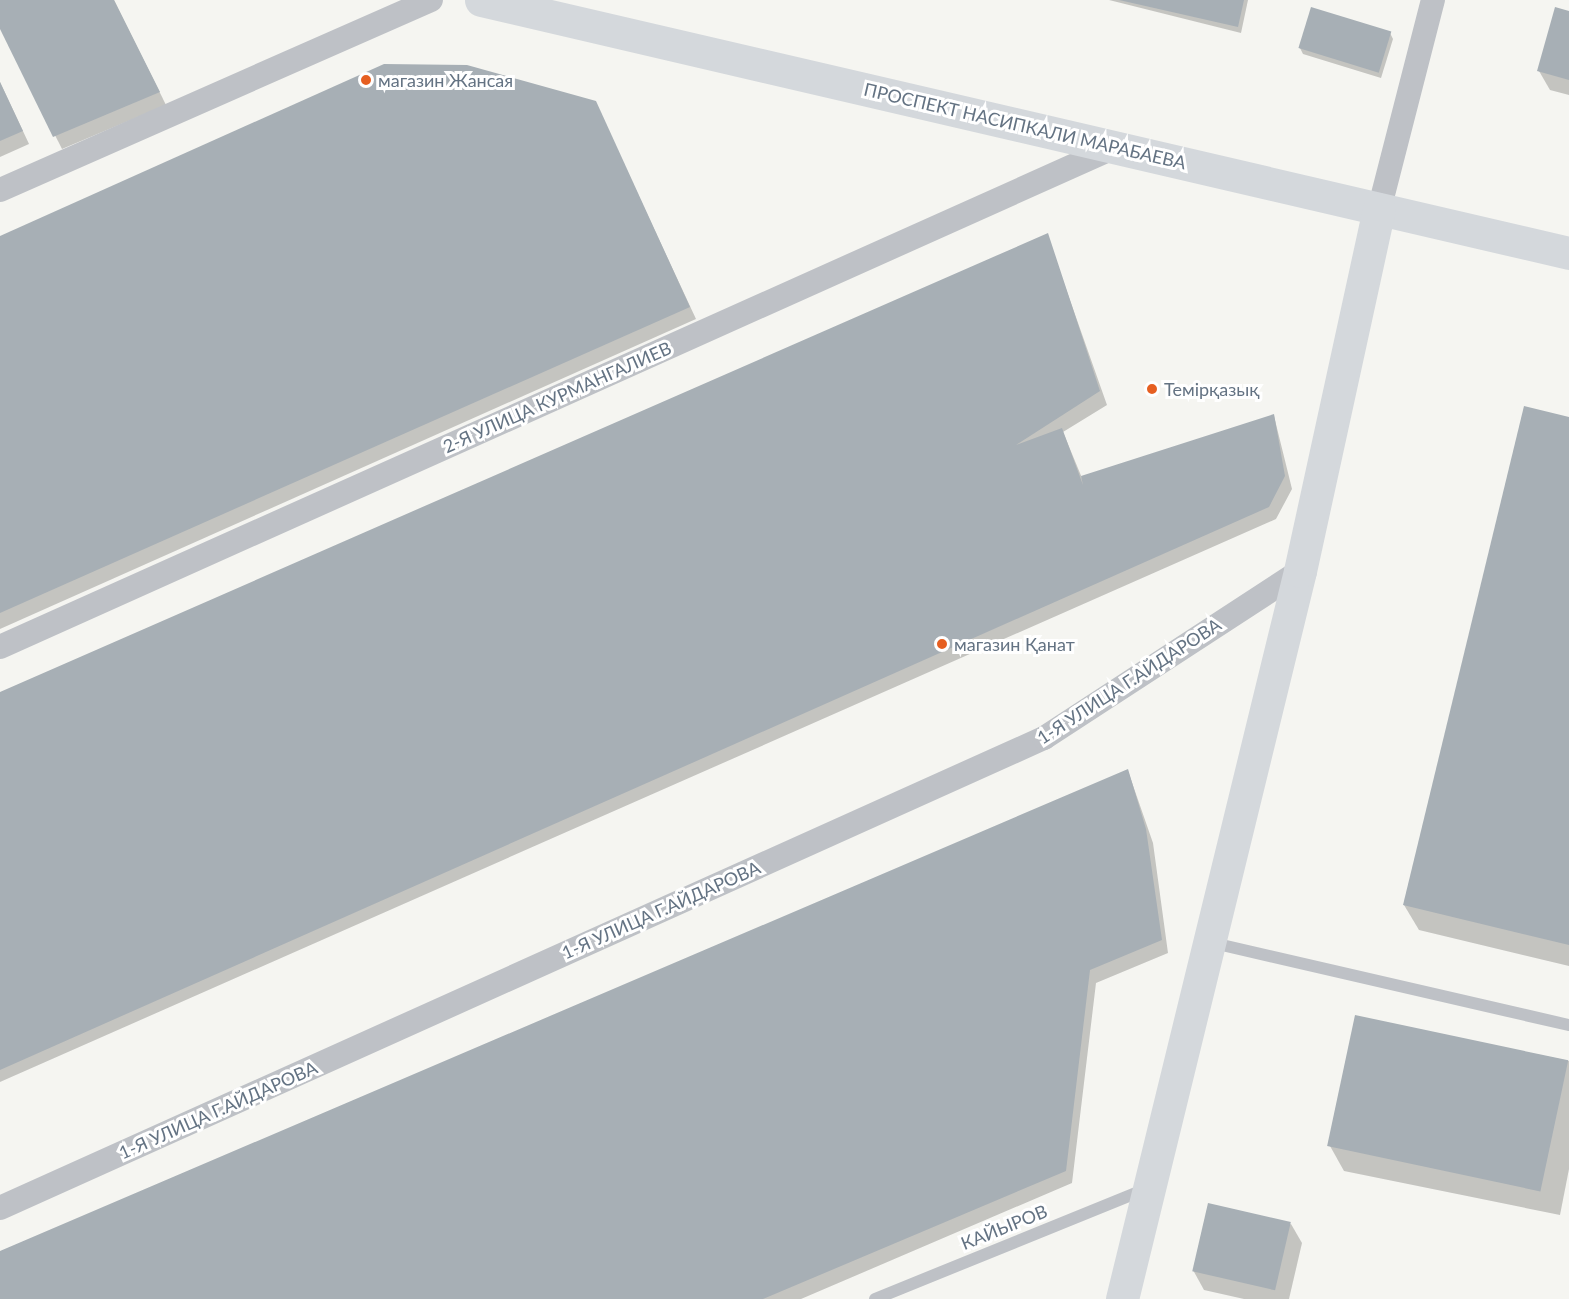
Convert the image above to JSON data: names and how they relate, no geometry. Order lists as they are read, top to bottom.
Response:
{
  "streets": {
    "street": ["ПРОСПЕКТ НАСИПКАЛИ МАРАБАЕВА", "2-Я УЛИЦА КУРМАНГАЛИЕВ", "1-Я УЛИЦА Г.АЙДАРОВА"],
    "lane": ["КАЙЫРОВ"]
  },
  "crossings": [
    ["ПРОСПЕКТ НАСИПКАЛИ МАРАБАЕВА", "2-Я УЛИЦА КУРМАНГАЛИЕВ"]
  ],
  "places": ["магазин Жансая", "Темірқазық", "магазин Қанат"]
}
